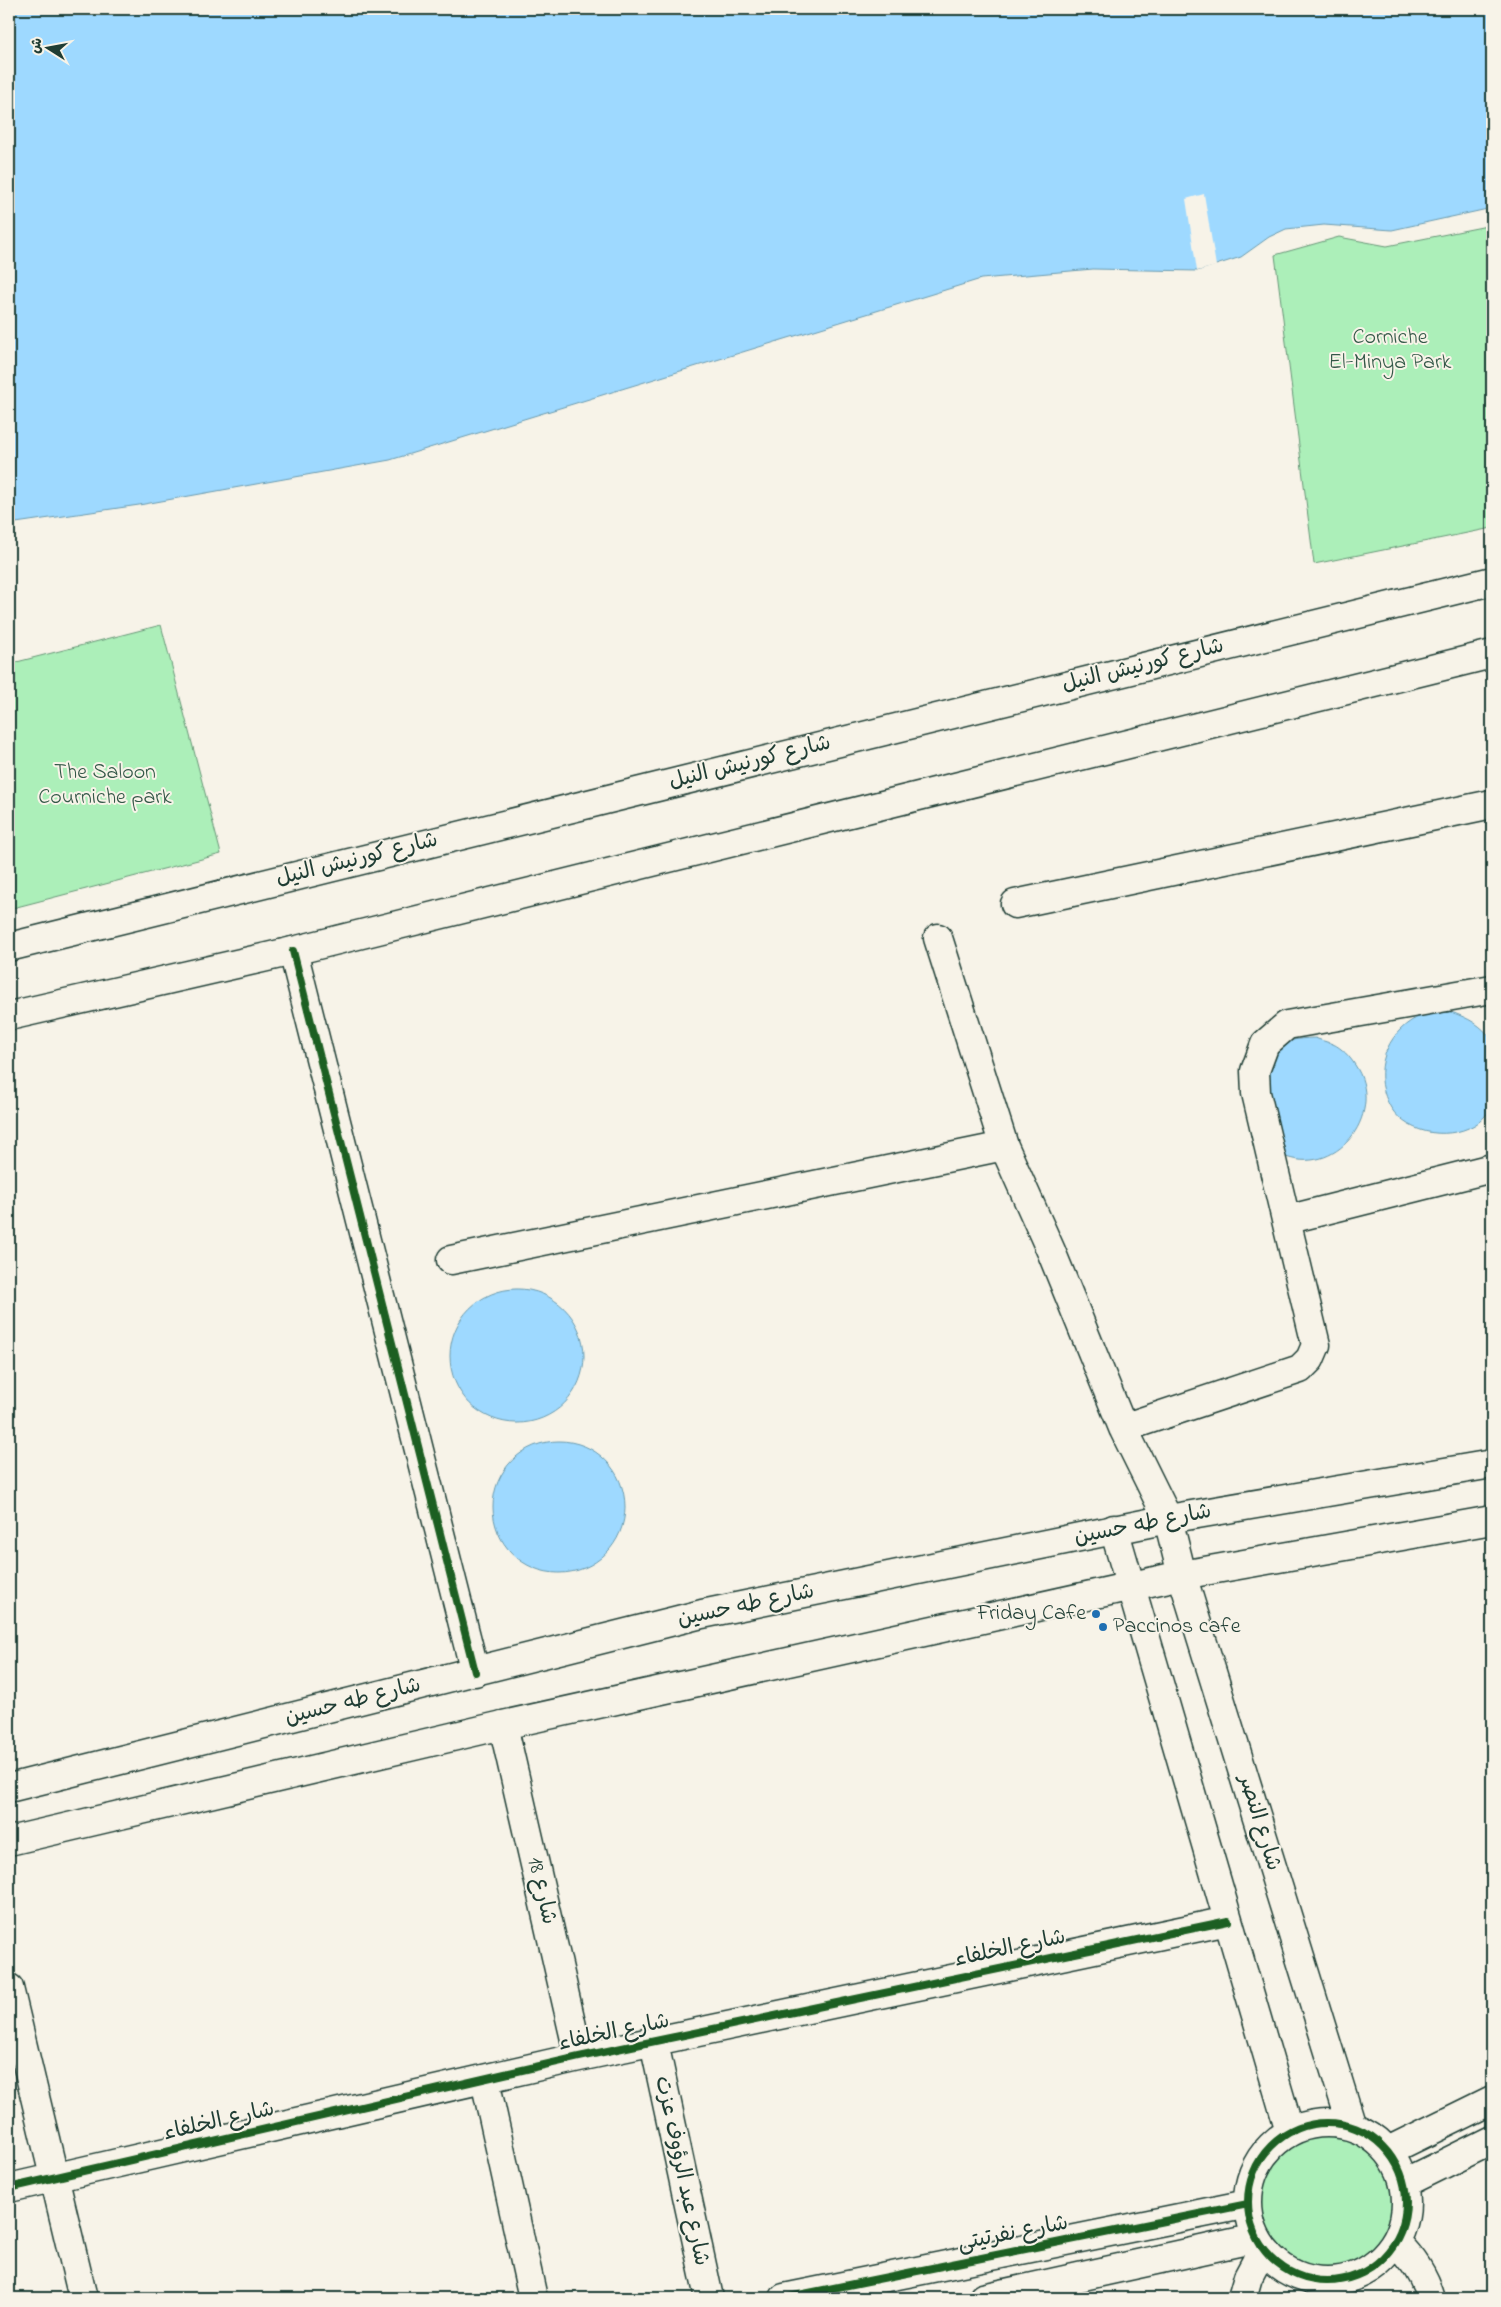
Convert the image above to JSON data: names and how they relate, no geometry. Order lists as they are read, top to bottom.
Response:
{
  "streets": {
    "main road": [
      "شارع كورنيش النيل",
      "شارع طه حسين",
      "شارع النصر",
      "شارع 18",
      "شارع الخلفاء",
      "شارع عبد الرؤوف عزت",
      "شارع نفرتيتى"
    ]
  },
  "crossings": [
    ["شارع طه حسين", "شارع النصر"],
    ["شارع النصر", "شارع نفرتيتى"],
    ["شارع 18", "شارع الخلفاء"],
    ["شارع الخلفاء", "شارع عبد الرؤوف عزت"]
  ],
  "parks": ["Corniche El-Minya Park", "The Saloon Courniche park"],
  "places": ["Friday Cafe", "Paccinos cafe"],
  "north": "left"
}
